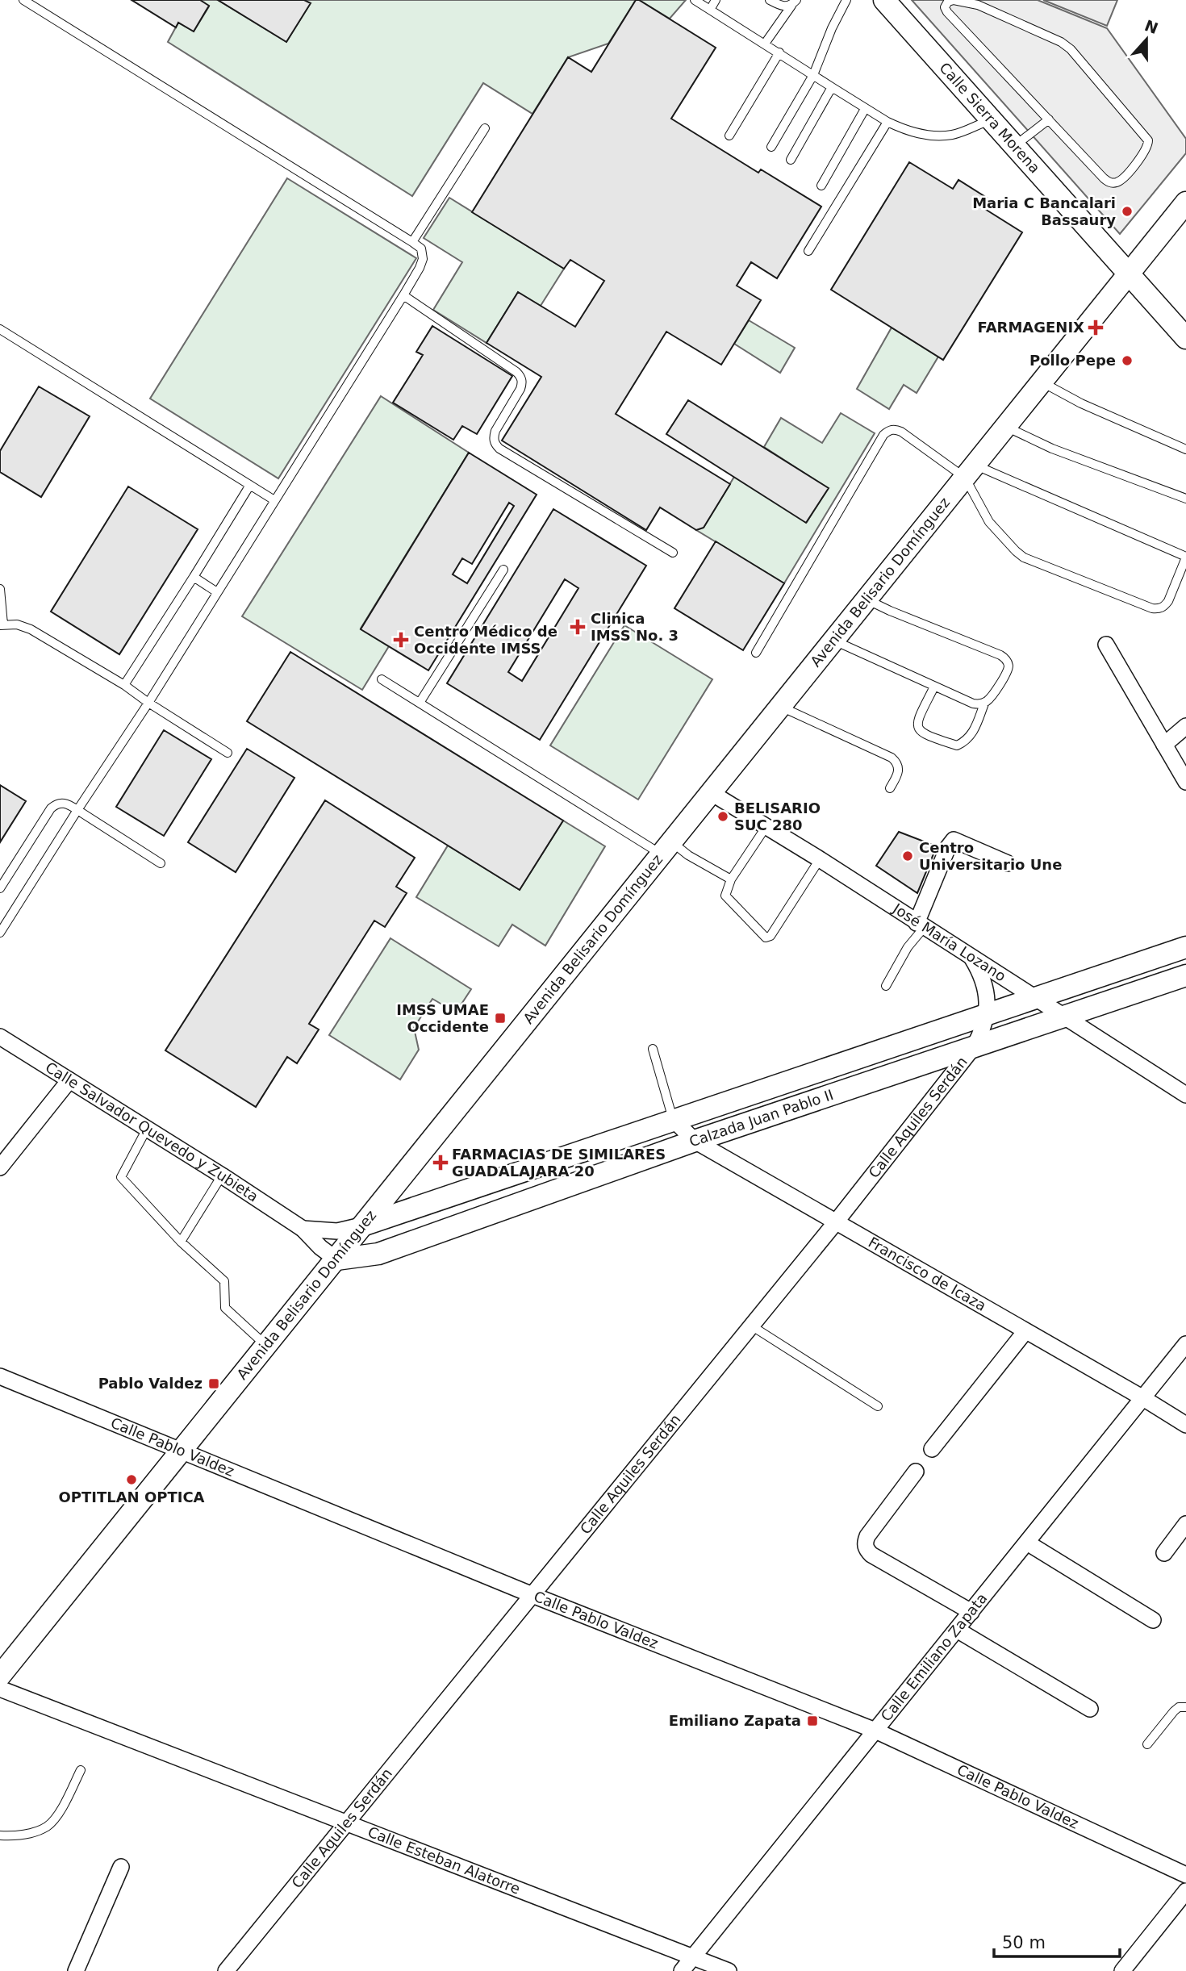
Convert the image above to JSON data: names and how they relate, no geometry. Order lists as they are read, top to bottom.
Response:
{
  "streets": {
    "main road": ["Calle Sierra Morena", "Avenida Belisario Domínguez", "Calzada Juan Pablo II"],
    "street": [
      "José María Lozano",
      "Calle Aquiles Serdán",
      "Calle Salvador Quevedo y Zubieta",
      "Francisco de Icaza",
      "Calle Pablo Valdez",
      "Calle Emiliano Zapata",
      "Calle Esteban Alatorre"
    ]
  },
  "crossings": [
    ["Calle Sierra Morena", "Avenida Belisario Domínguez"],
    ["Avenida Belisario Domínguez", "José María Lozano"],
    ["Avenida Belisario Domínguez", "Calzada Juan Pablo II"],
    ["Avenida Belisario Domínguez", "Calle Salvador Quevedo y Zubieta"],
    ["Avenida Belisario Domínguez", "Calle Pablo Valdez"],
    ["José María Lozano", "Calle Aquiles Serdán"],
    ["José María Lozano", "Calzada Juan Pablo II"],
    ["Calle Aquiles Serdán", "Calzada Juan Pablo II"],
    ["Calle Aquiles Serdán", "Francisco de Icaza"],
    ["Calle Aquiles Serdán", "Calle Pablo Valdez"],
    ["Calle Aquiles Serdán", "Calle Esteban Alatorre"],
    ["Calzada Juan Pablo II", "Calle Salvador Quevedo y Zubieta"],
    ["Calzada Juan Pablo II", "Francisco de Icaza"],
    ["Francisco de Icaza", "Calle Emiliano Zapata"],
    ["Calle Pablo Valdez", "Calle Emiliano Zapata"],
    ["Calle Emiliano Zapata", "Calle Esteban Alatorre"]
  ],
  "places": {
    "other": [
      "Maria C Bancalari Bassaury",
      "Pollo Pepe",
      "BELISARIO SUC 280",
      "Centro Universitario Une",
      "OPTITLAN OPTICA"
    ],
    "health": [
      "FARMAGENIX",
      "Clinica IMSS No. 3",
      "Centro Médico de Occidente IMSS",
      "FARMACIAS DE SIMILARES GUADALAJARA 20"
    ],
    "transit": ["IMSS UMAE Occidente", "Pablo Valdez", "Emiliano Zapata"]
  },
  "scale_bar": "50 m",
  "north": "top"
}
